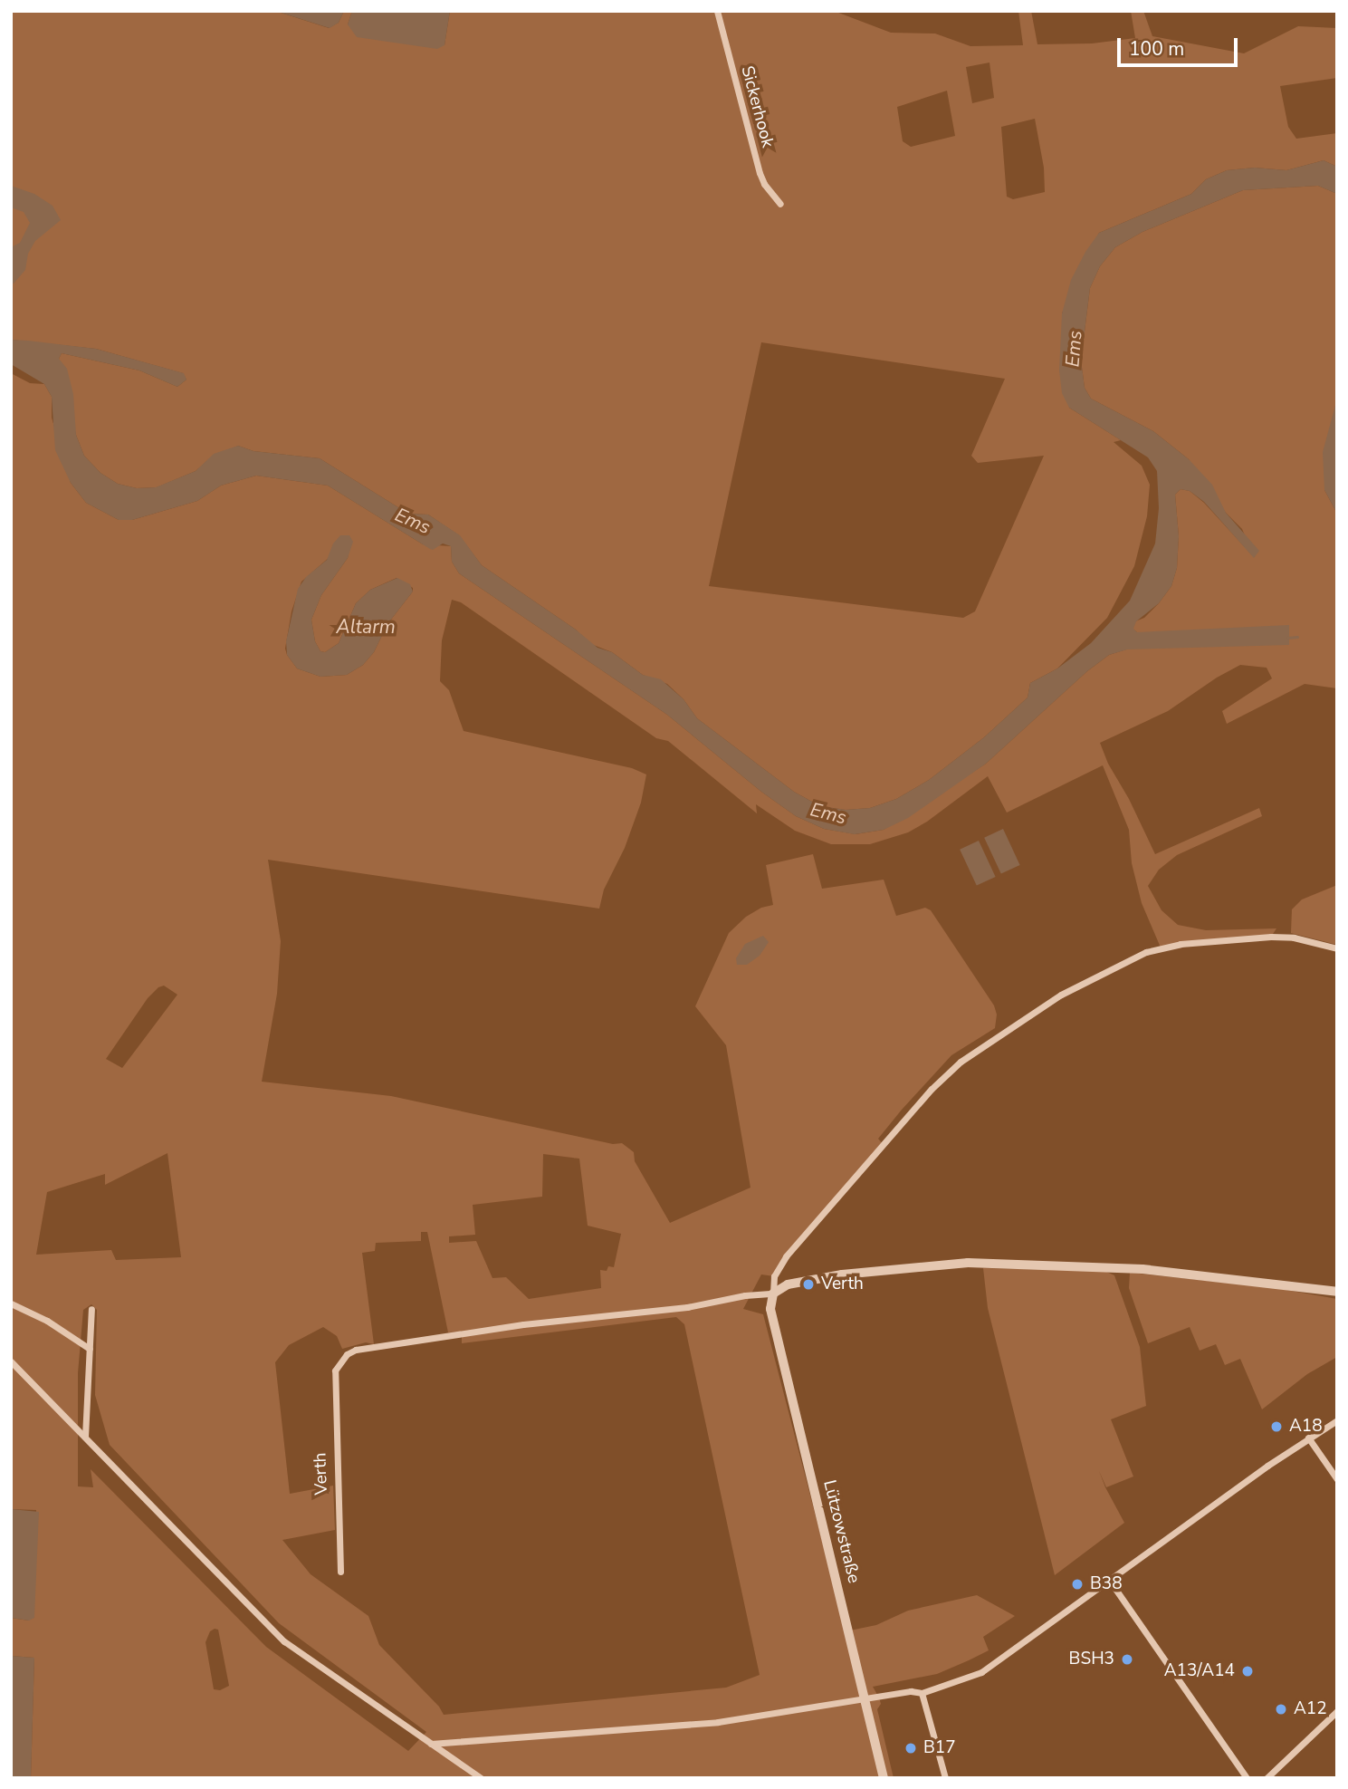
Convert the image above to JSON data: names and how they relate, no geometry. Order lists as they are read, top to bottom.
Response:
{
  "streets": {
    "street": ["Sickerhook", "Verth", "Lützowstraße"]
  },
  "crossings": [
    ["Verth", "Lützowstraße"]
  ],
  "water": ["Ems", "Altarm"],
  "places": [
    "Verth",
    "A18",
    "B38",
    "BSH3",
    "A13/A14",
    "A12",
    "B17"
  ],
  "scale_bar": "100 m"
}
